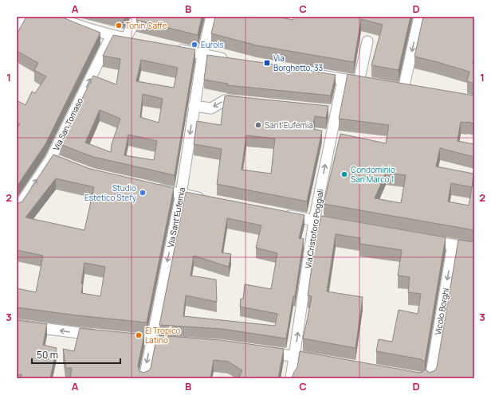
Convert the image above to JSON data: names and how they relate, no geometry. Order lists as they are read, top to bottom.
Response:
{
  "streets": {
    "street": [
      "Via San Tomaso",
      "Via Sant'Eufemia",
      "Via Cristoforo Poggiali",
      "Vicolo Borghi"
    ]
  },
  "one_way": [
    "Via San Tomaso",
    "Via Sant'Eufemia",
    "Via Cristoforo Poggiali",
    "Vicolo Borghi"
  ],
  "places": {
    "other": [
      "Tonin Caffe",
      "Eurols",
      "Sant'Eufemia",
      "Condominio San Marco 1",
      "Studio Estetico Stefy",
      "El Tropico Latino"
    ],
    "transit": ["Via Borghetto, 33"]
  },
  "scale_bar": "50 m",
  "grid": {
    "columns": [
      "A",
      "B",
      "C",
      "D"
    ],
    "rows": ["1", "2", "3"]
  }
}
